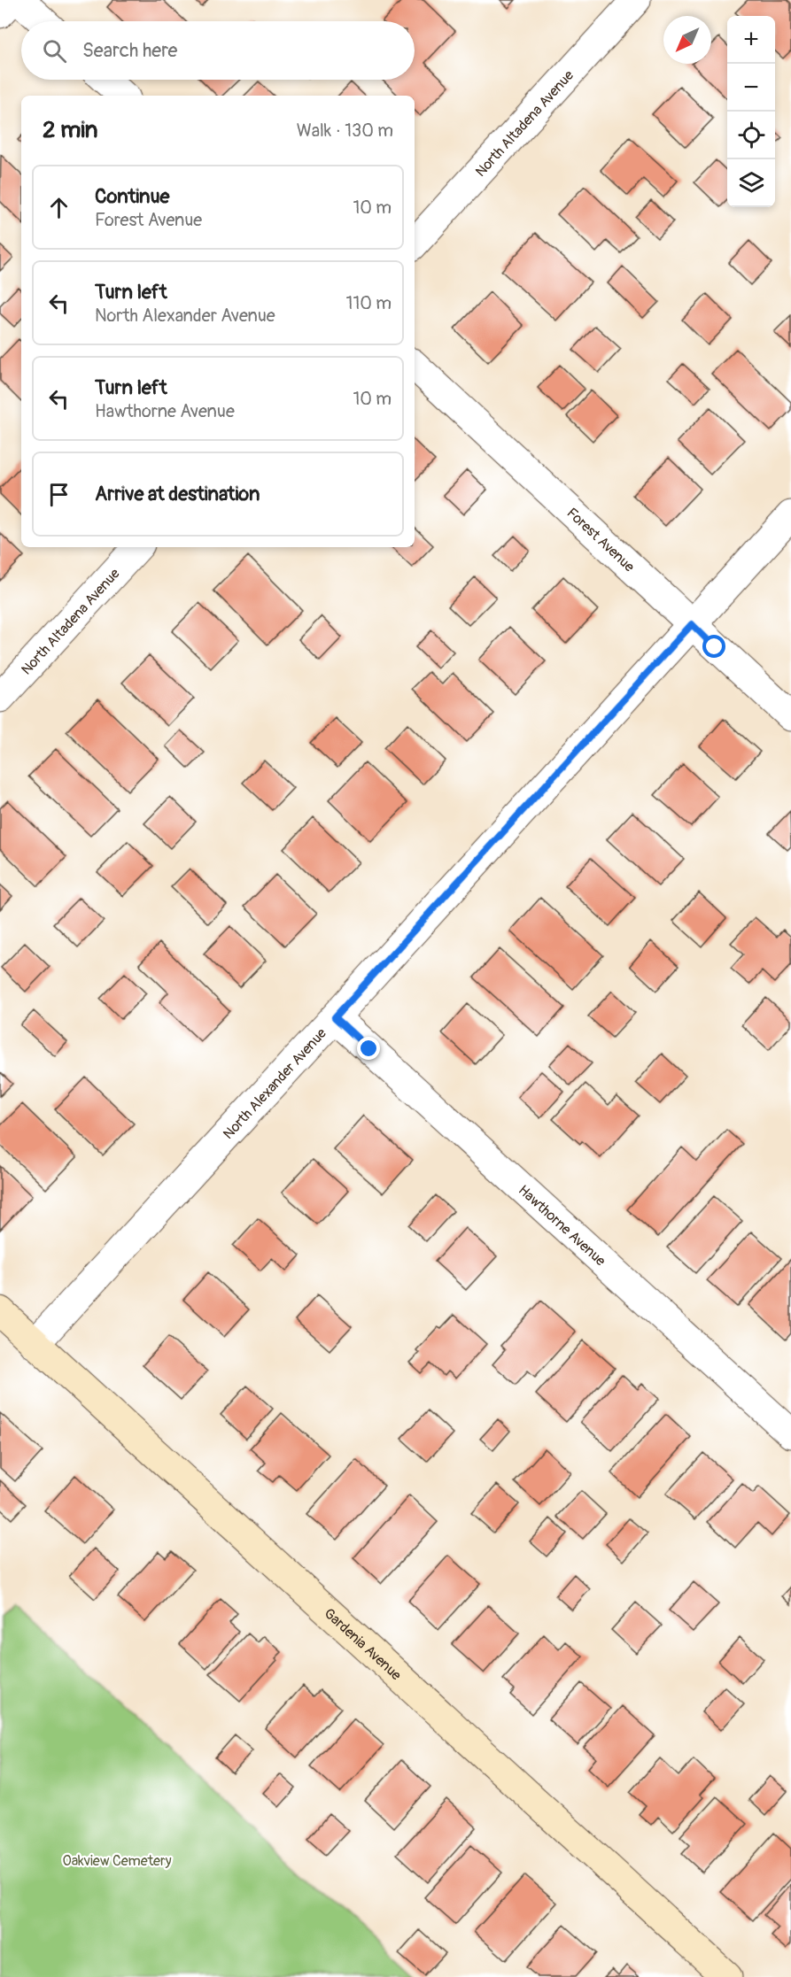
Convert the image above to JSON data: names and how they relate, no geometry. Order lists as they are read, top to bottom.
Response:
{
  "streets": {
    "street": [
      "North Altadena Avenue",
      "Forest Avenue",
      "North Alexander Avenue",
      "Hawthorne Avenue",
      "Gardenia Avenue"
    ]
  },
  "crossings": [
    ["Forest Avenue", "North Alexander Avenue"],
    ["North Alexander Avenue", "Hawthorne Avenue"],
    ["North Alexander Avenue", "Gardenia Avenue"]
  ],
  "parks": ["Oakview Cemetery"],
  "north": "bottom left",
  "page": {
    "map_buttons": ["+", "−"],
    "search": "Search here",
    "heading": ["2 min", "Walk · 130 m"],
    "list": [
      ["Continue", "Forest Avenue", "10 m"],
      ["Turn left", "North Alexander Avenue", "110 m"],
      ["Turn left", "Hawthorne Avenue", "10 m"],
      "Arrive at destination"
    ]
  }
}
